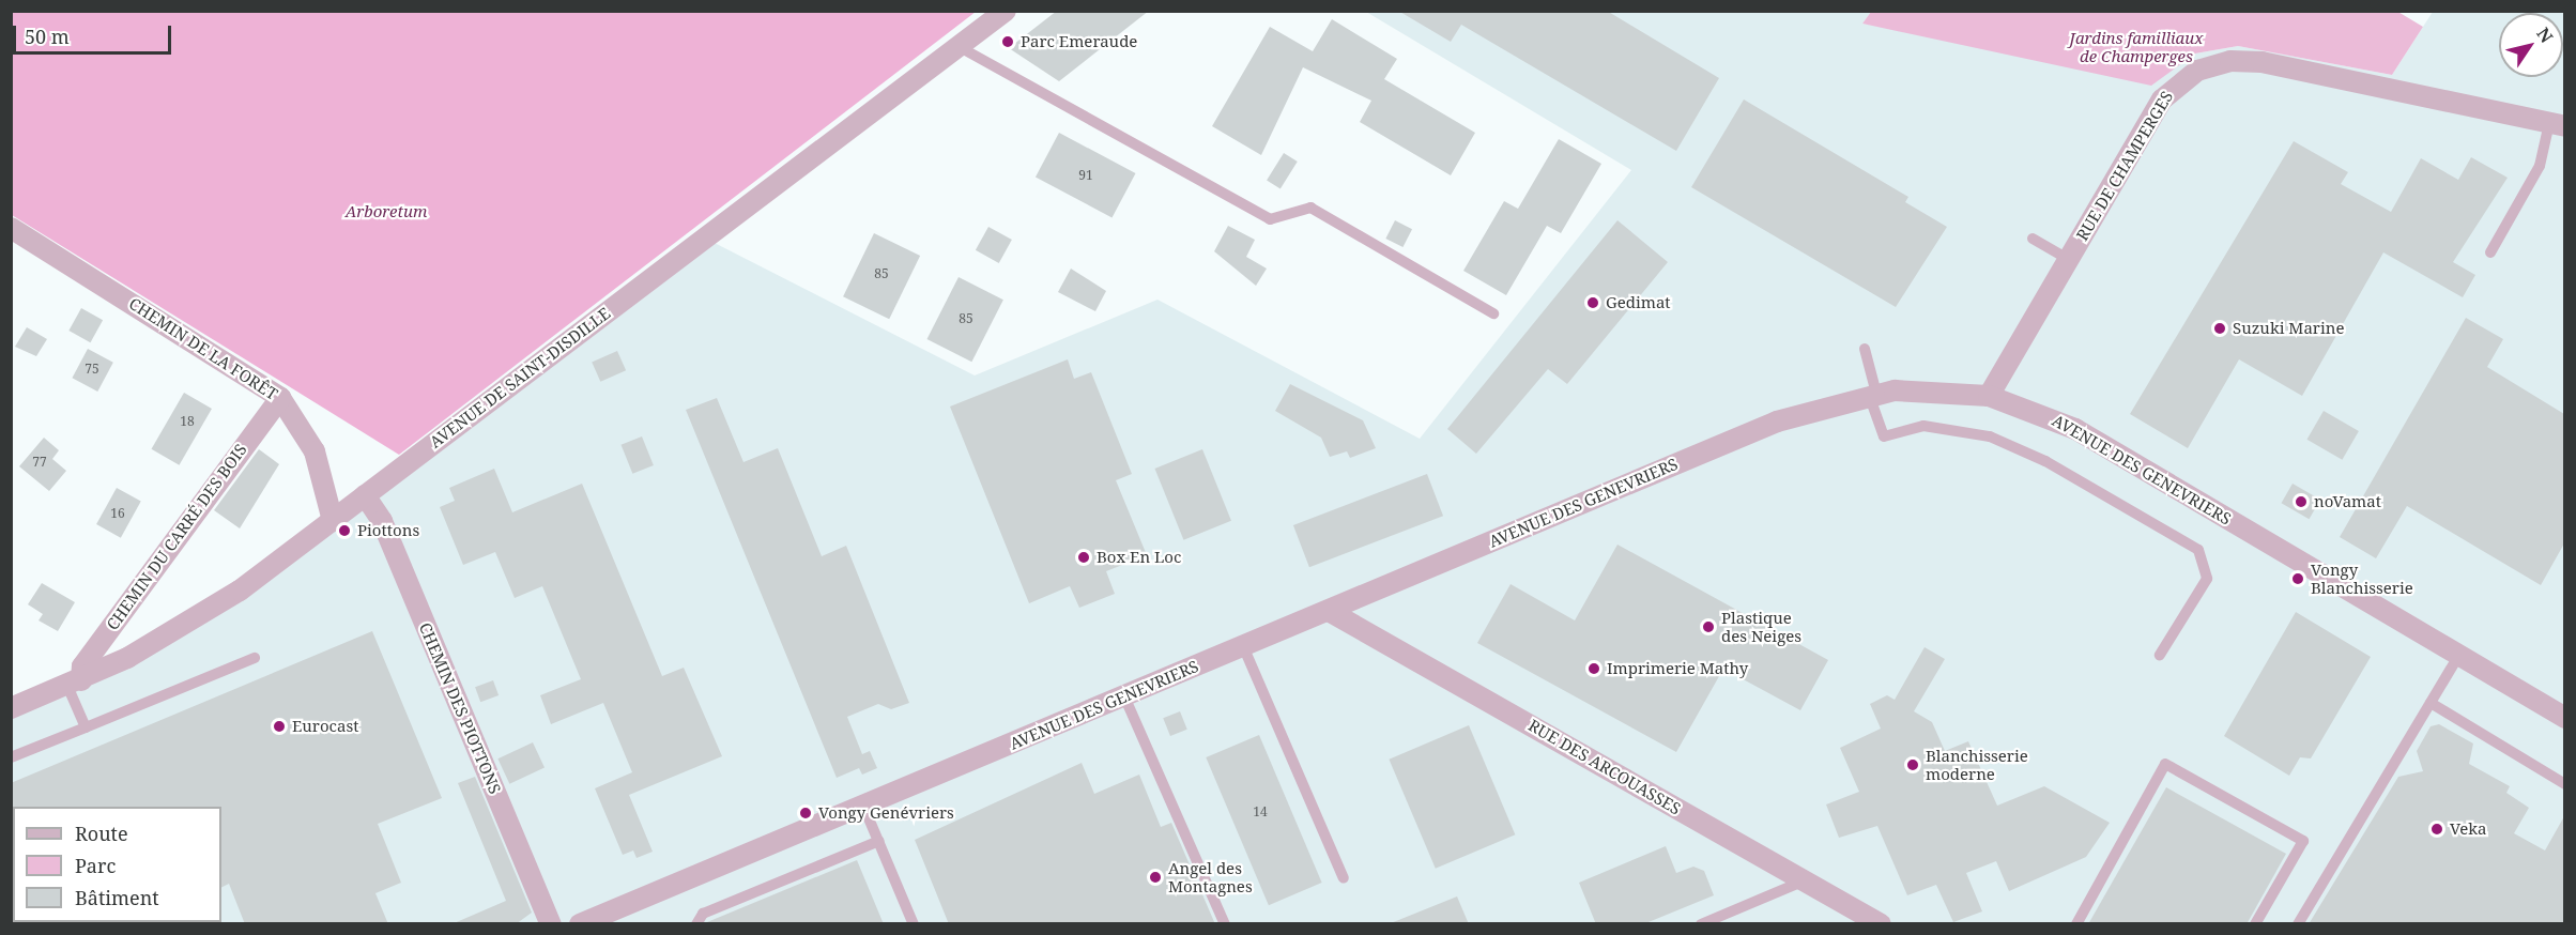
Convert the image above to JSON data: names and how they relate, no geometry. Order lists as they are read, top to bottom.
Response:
{
  "streets": {
    "street": [
      "RUE DE CHAMPERGES",
      "CHEMIN DE LA FORÊT",
      "AVENUE DE SAINT-DISDILLE",
      "AVENUE DES GENEVRIERS",
      "CHEMIN DU CARRÉ DES BOIS",
      "CHEMIN DES PIOTTONS",
      "RUE DES ARCOUASSES"
    ]
  },
  "crossings": [
    ["RUE DE CHAMPERGES", "AVENUE DES GENEVRIERS"],
    ["CHEMIN DE LA FORÊT", "AVENUE DE SAINT-DISDILLE"],
    ["CHEMIN DE LA FORÊT", "CHEMIN DU CARRÉ DES BOIS"],
    ["AVENUE DE SAINT-DISDILLE", "CHEMIN DU CARRÉ DES BOIS"],
    ["AVENUE DE SAINT-DISDILLE", "CHEMIN DES PIOTTONS"],
    ["AVENUE DES GENEVRIERS", "RUE DES ARCOUASSES"]
  ],
  "parks": ["Jardins familliaux de Champerges", "Arboretum"],
  "places": [
    "Parc Emeraude",
    "Gedimat",
    "Suzuki Marine",
    "noVamat",
    "Piottons",
    "Box En Loc",
    "Vongy Blanchisserie",
    "Plastique des Neiges",
    "Imprimerie Mathy",
    "Eurocast",
    "Blanchisserie moderne",
    "Vongy Genévriers",
    "Veka",
    "Angel des Montagnes"
  ],
  "house_numbers": [
    "91",
    "85",
    "85",
    "75",
    "18",
    "77",
    "16",
    "14"
  ],
  "legend": ["Route", "Parc", "Bâtiment"],
  "scale_bar": "50 m",
  "north": "top right"
}
